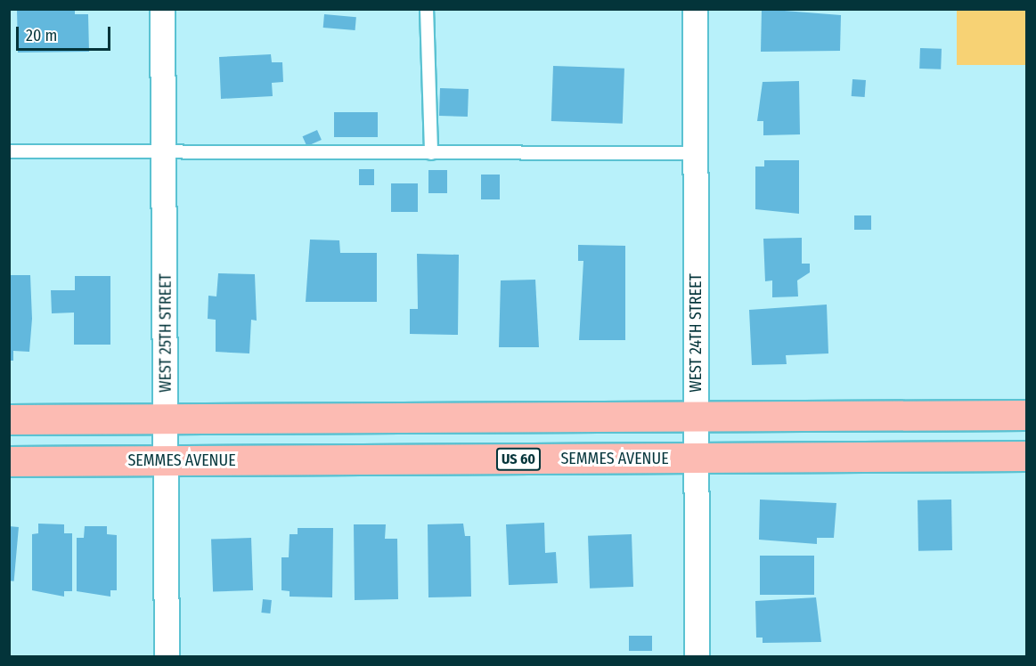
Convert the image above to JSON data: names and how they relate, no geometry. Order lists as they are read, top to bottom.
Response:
{
  "streets": {
    "main road": ["SEMMES AVENUE", "US 60"],
    "street": ["WEST 25TH STREET", "WEST 24TH STREET"]
  },
  "crossings": [
    ["WEST 25TH STREET", "SEMMES AVENUE"],
    ["WEST 24TH STREET", "SEMMES AVENUE"]
  ],
  "scale_bar": "20 m"
}
